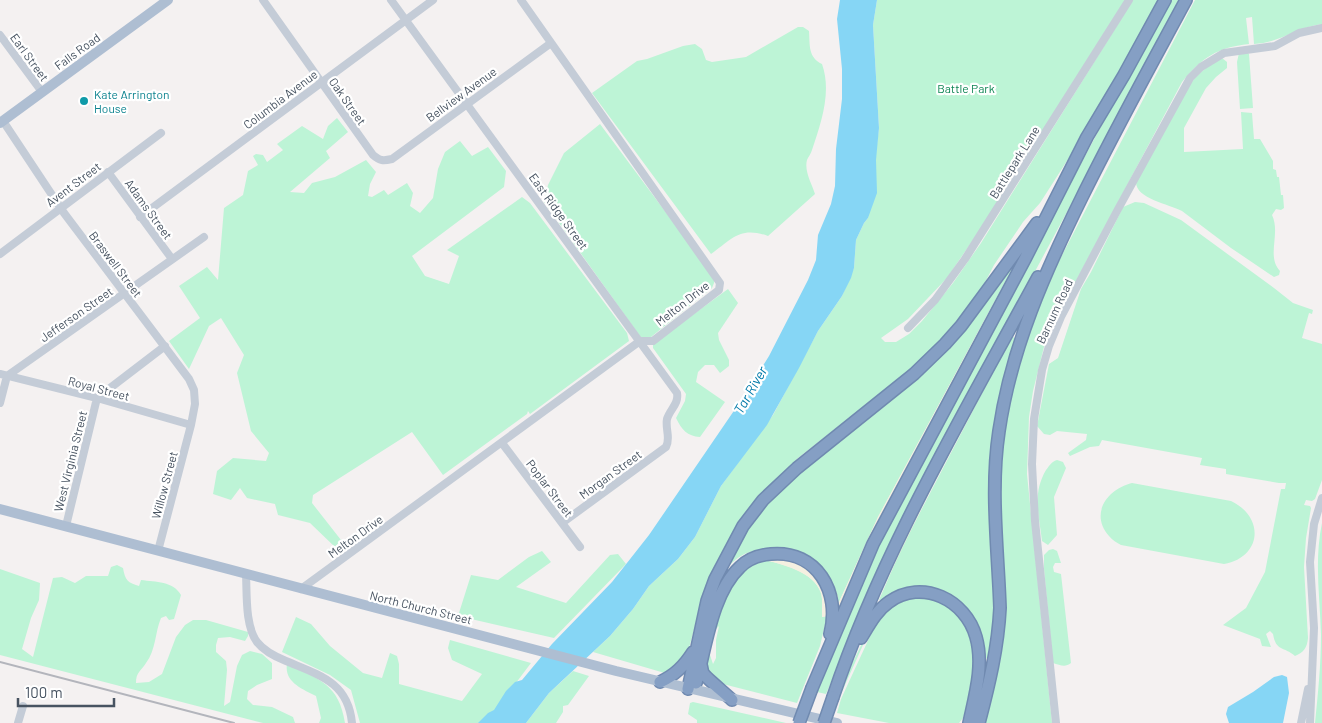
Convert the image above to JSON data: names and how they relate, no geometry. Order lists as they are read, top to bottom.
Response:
{
  "streets": {
    "main road": ["Falls Road", "North Church Street"],
    "street": [
      "Earl Street",
      "Bellview Avenue",
      "Columbia Avenue",
      "Oak Street",
      "Battlepark Lane",
      "Avent Street",
      "Adams Street",
      "East Ridge Street",
      "Braswell Street",
      "Melton Drive",
      "Barnum Road",
      "Jefferson Street",
      "Royal Street",
      "West Virginia Street",
      "Morgan Street",
      "Willow Street",
      "Poplar Street"
    ]
  },
  "crossings": [
    ["Falls Road", "Earl Street"],
    ["Falls Road", "Braswell Street"],
    ["Bellview Avenue", "Oak Street"],
    ["Bellview Avenue", "East Ridge Street"],
    ["Bellview Avenue", "Melton Drive"],
    ["Columbia Avenue", "Oak Street"],
    ["Columbia Avenue", "Adams Street"],
    ["Columbia Avenue", "East Ridge Street"],
    ["Avent Street", "Adams Street"],
    ["Avent Street", "Braswell Street"],
    ["Adams Street", "Jefferson Street"],
    ["East Ridge Street", "Melton Drive"],
    ["East Ridge Street", "Morgan Street"],
    ["Braswell Street", "Jefferson Street"],
    ["Braswell Street", "Royal Street"],
    ["Braswell Street", "West Virginia Street"],
    ["Braswell Street", "Willow Street"],
    ["Melton Drive", "Poplar Street"],
    ["Melton Drive", "North Church Street"],
    ["Jefferson Street", "Royal Street"],
    ["Royal Street", "West Virginia Street"],
    ["Royal Street", "Willow Street"],
    ["West Virginia Street", "North Church Street"],
    ["Morgan Street", "Poplar Street"],
    ["Willow Street", "North Church Street"]
  ],
  "water": ["Tar River"],
  "parks": ["Battle Park"],
  "places": ["Kate Arrington House"],
  "scale_bar": "100 m"
}
